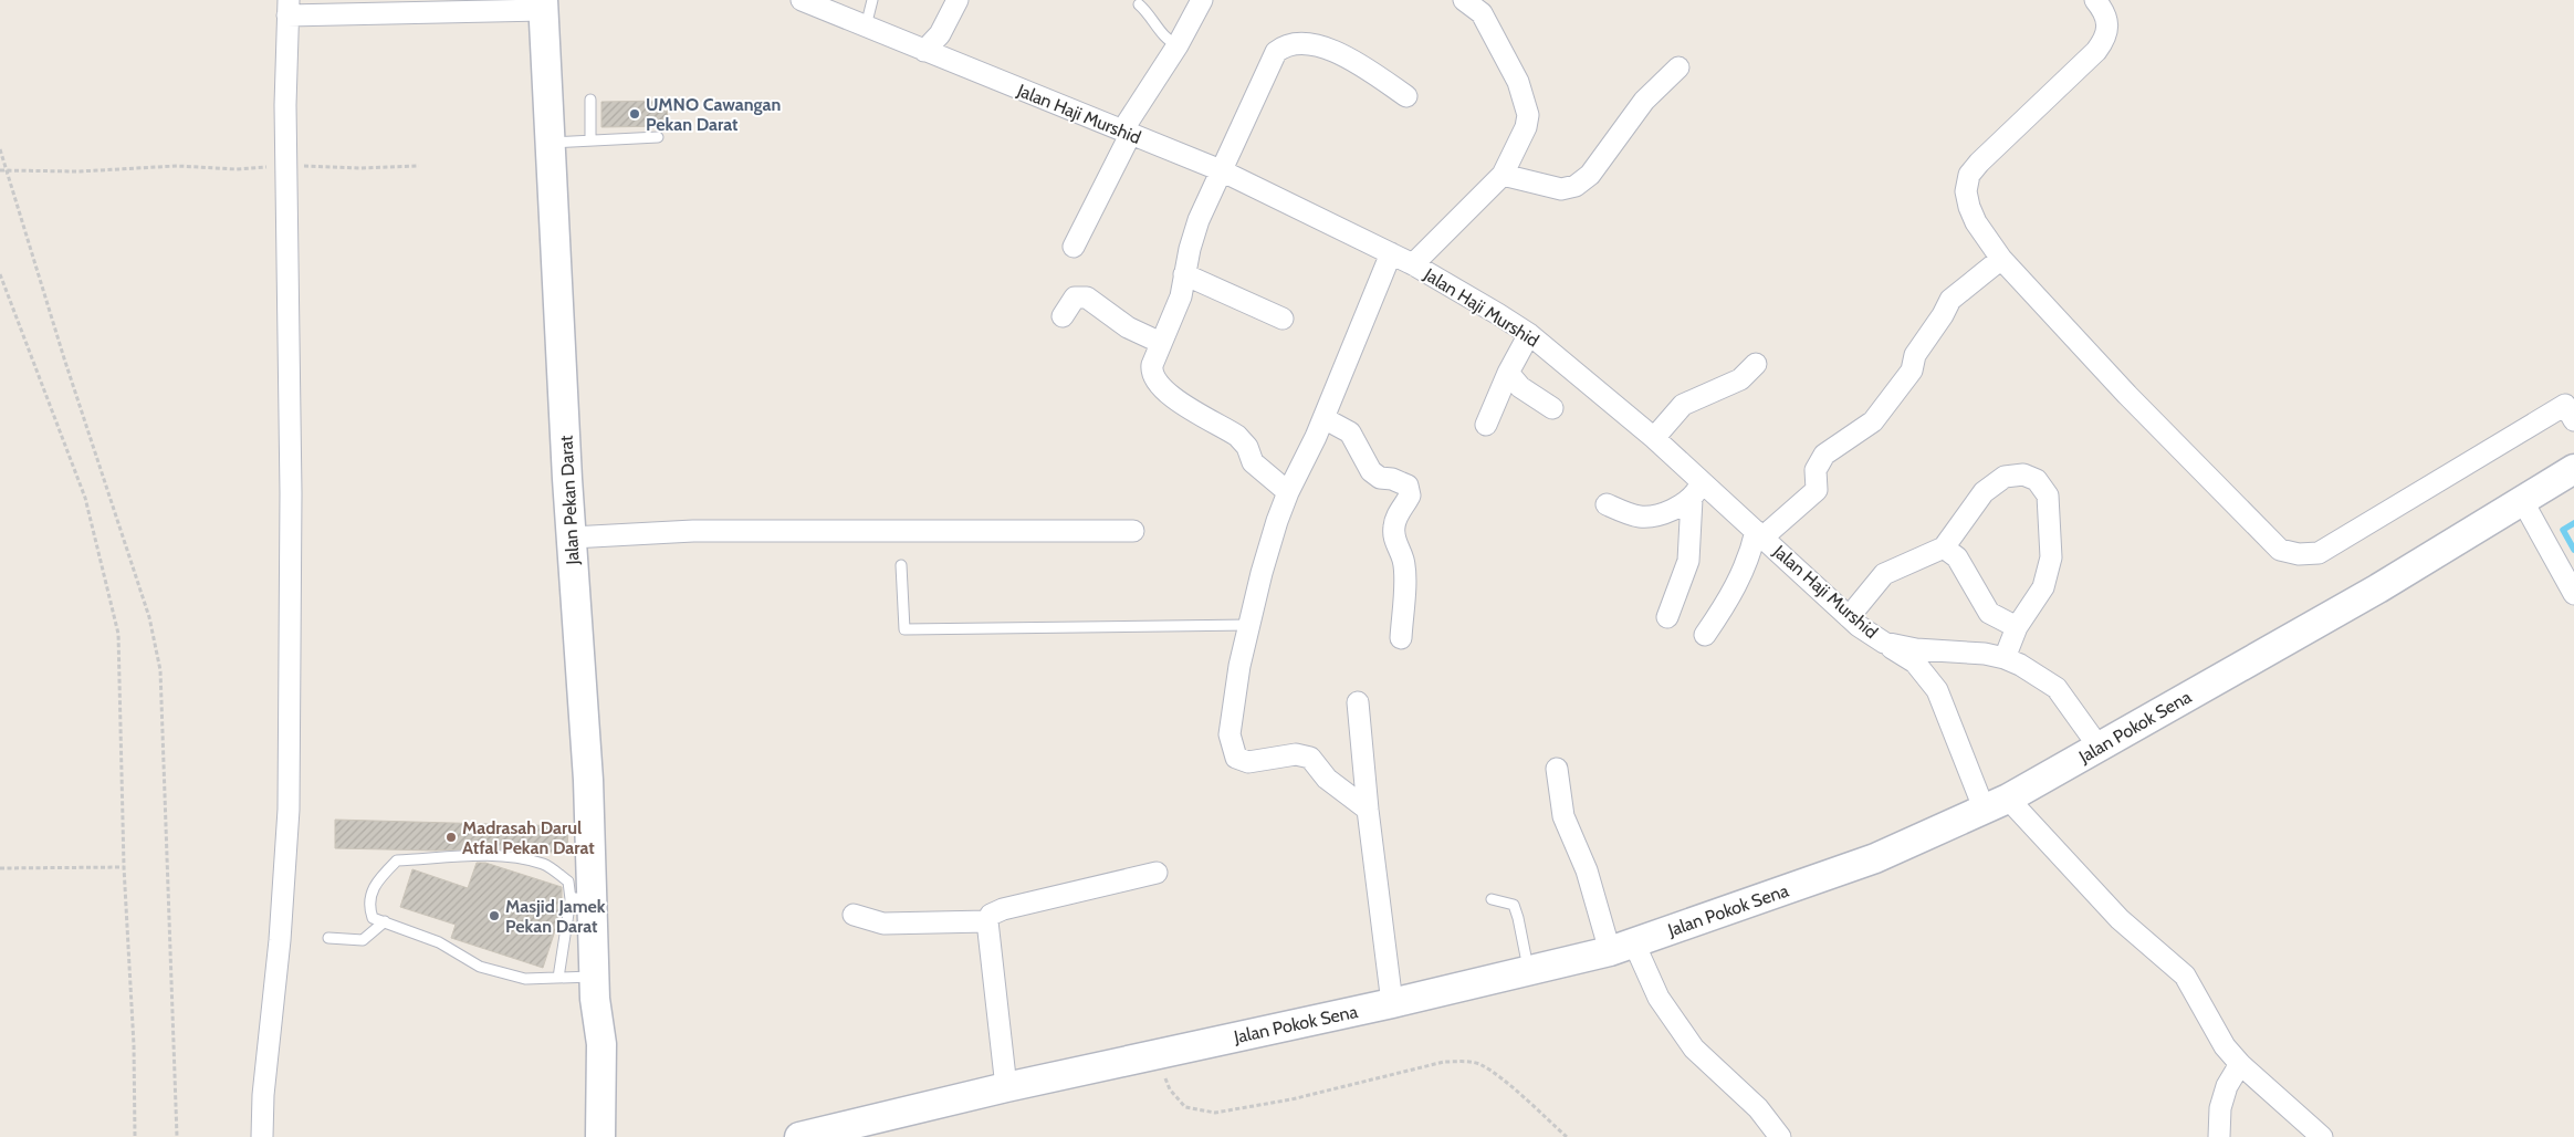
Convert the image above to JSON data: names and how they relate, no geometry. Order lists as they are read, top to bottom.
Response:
{
  "streets": {
    "main road": ["Jalan Pekan Darat", "Jalan Pokok Sena"],
    "street": ["Jalan Haji Murshid"]
  },
  "crossings": [
    ["Jalan Haji Murshid", "Jalan Pokok Sena"]
  ],
  "places": ["UMNO Cawangan Pekan Darat", "Madrasah Darul Atfal Pekan Darat", "Masjid Jamek Pekan Darat"]
}
